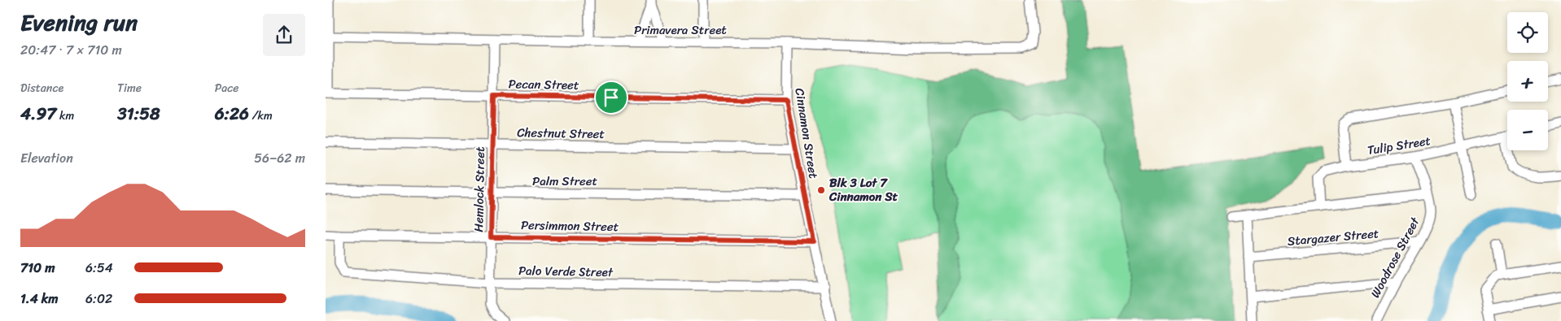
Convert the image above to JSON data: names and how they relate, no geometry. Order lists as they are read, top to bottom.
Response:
{
  "streets": {
    "street": [
      "Primavera Street",
      "Pecan Street",
      "Chestnut Street",
      "Cinnamon Street",
      "Tulip Street",
      "Palm Street",
      "Hemlock Street",
      "Persimmon Street",
      "Stargazer Street",
      "Woodrose Street",
      "Palo Verde Street"
    ]
  },
  "crossings": [
    ["Primavera Street", "Cinnamon Street"],
    ["Primavera Street", "Hemlock Street"],
    ["Pecan Street", "Cinnamon Street"],
    ["Pecan Street", "Hemlock Street"],
    ["Chestnut Street", "Cinnamon Street"],
    ["Chestnut Street", "Hemlock Street"],
    ["Cinnamon Street", "Palm Street"],
    ["Cinnamon Street", "Persimmon Street"],
    ["Cinnamon Street", "Palo Verde Street"],
    ["Tulip Street", "Woodrose Street"],
    ["Palm Street", "Hemlock Street"],
    ["Hemlock Street", "Persimmon Street"],
    ["Hemlock Street", "Palo Verde Street"],
    ["Persimmon Street", "Palo Verde Street"],
    ["Stargazer Street", "Woodrose Street"]
  ],
  "places": ["Blk 3 Lot 7 Cinnamon St"],
  "page": {
    "heading": ["Evening run", "20:47 · 7 × 710 m"],
    "map_buttons": ["+", "−"],
    "stats": [
      ["Distance", "4.97 km"],
      ["Time", "31:58"],
      ["Pace", "6:26 /km"]
    ],
    "chart": ["Elevation", "56–62 m"],
    "list": [
      {
        "name": "710 m",
        "note": "6:54"
      },
      {
        "name": "1.4 km",
        "note": "6:02"
      }
    ]
  }
}
